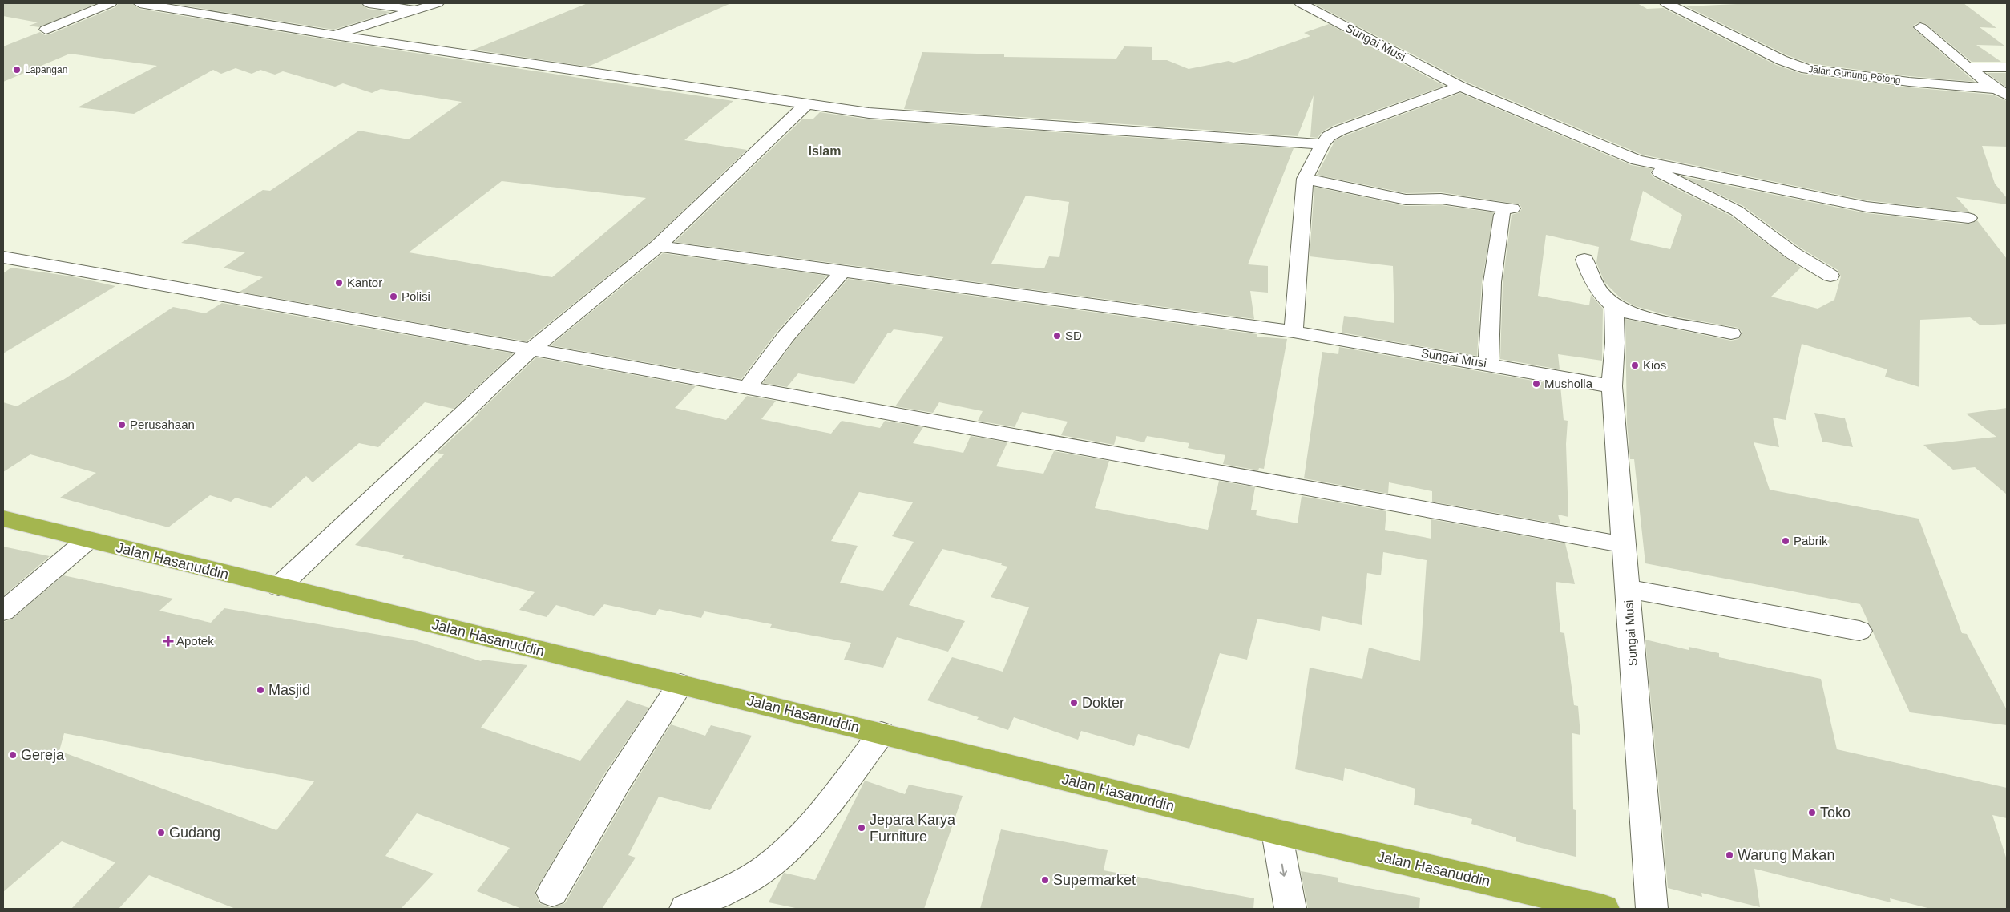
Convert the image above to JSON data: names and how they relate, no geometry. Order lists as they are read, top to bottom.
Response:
{
  "streets": {
    "highway": ["Jalan Hasanuddin"],
    "street": ["Sungai Musi", "Jalan Gunung Potong"]
  },
  "districts": ["Islam"],
  "places": {
    "other": [
      "Lapangan",
      "Kantor",
      "Polisi",
      "SD",
      "Kios",
      "Musholla",
      "Perusahaan",
      "Pabrik",
      "Masjid",
      "Dokter",
      "Gereja",
      "Toko",
      "Jepara Karya Furniture",
      "Gudang",
      "Warung Makan",
      "Supermarket"
    ],
    "health": ["Apotek"]
  }
}
